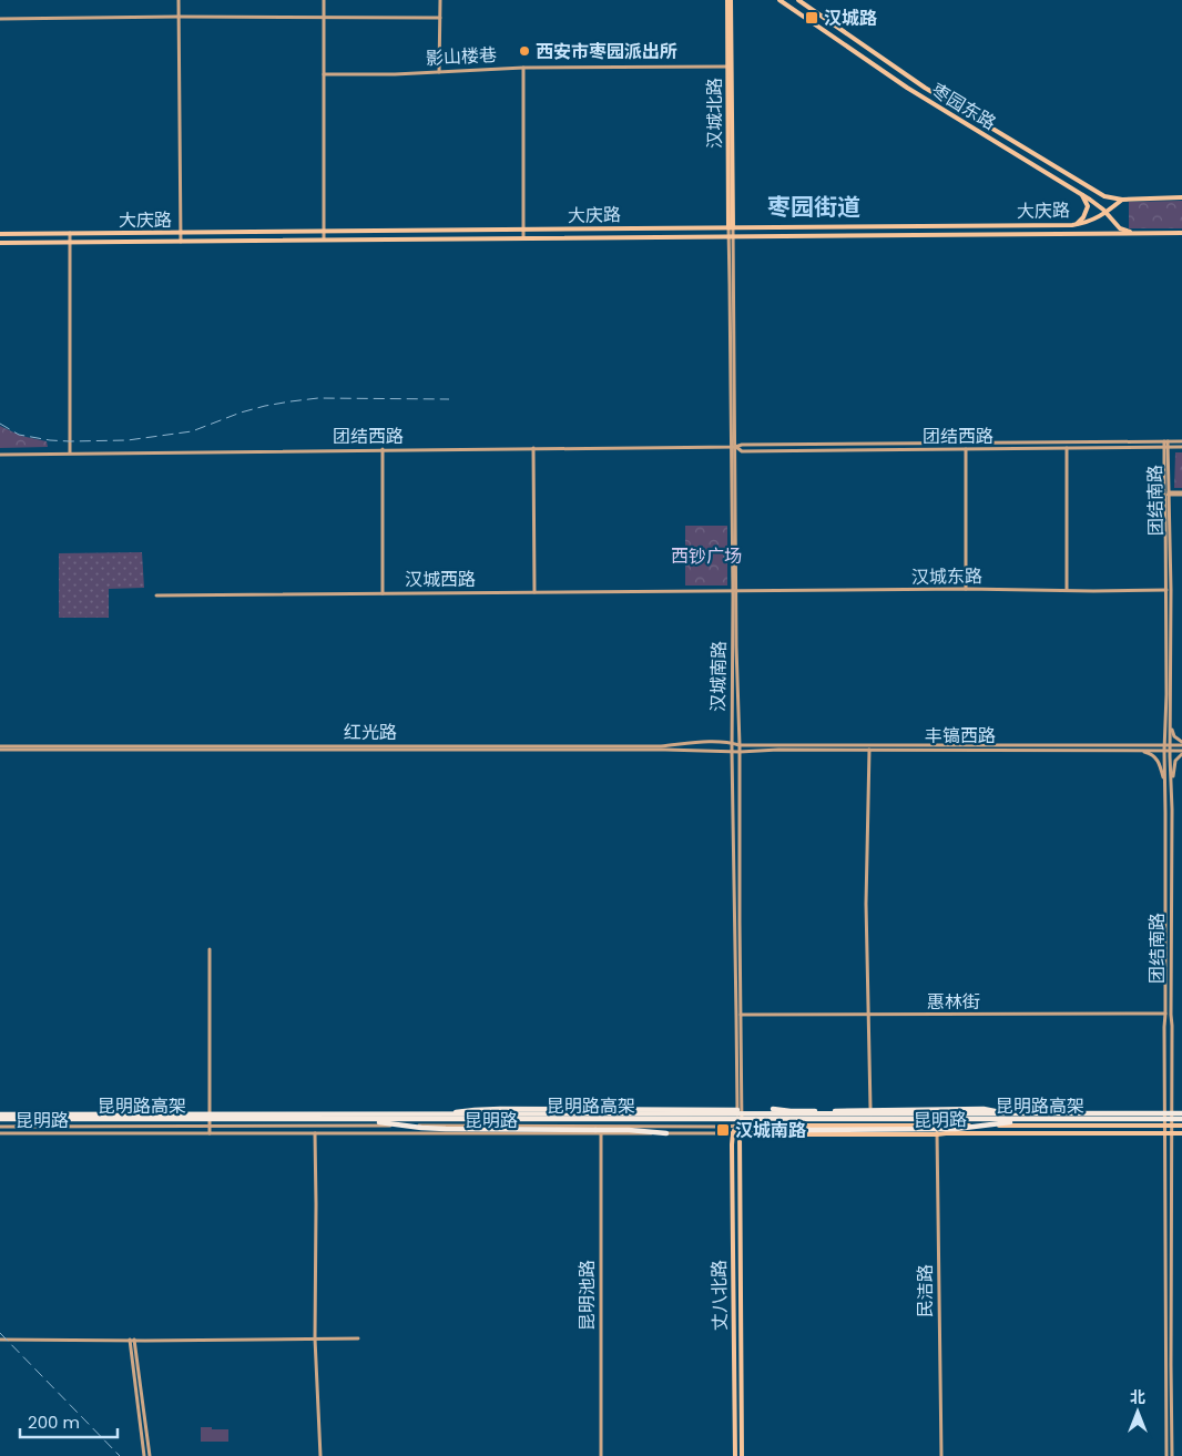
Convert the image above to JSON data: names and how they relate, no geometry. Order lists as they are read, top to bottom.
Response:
{
  "streets": {
    "highway": ["昆明路高架"],
    "main road": [
      "枣园东路",
      "汉城北路",
      "大庆路",
      "昆明路",
      "丈八北路"
    ],
    "street": [
      "影山楼巷",
      "团结西路",
      "团结南路",
      "汉城东路",
      "汉城西路",
      "汉城南路",
      "红光路",
      "丰镐西路",
      "惠林街",
      "民洁路",
      "昆明池路"
    ]
  },
  "crossings": [
    ["影山楼巷", "汉城北路"],
    ["枣园东路", "大庆路"],
    ["汉城北路", "大庆路"],
    ["汉城北路", "汉城南路"],
    ["大庆路", "汉城南路"],
    ["团结西路", "团结南路"],
    ["团结西路", "汉城南路"],
    ["团结南路", "汉城东路"],
    ["团结南路", "丰镐西路"],
    ["团结南路", "惠林街"],
    ["团结南路", "昆明路"],
    ["汉城东路", "汉城西路"],
    ["汉城东路", "汉城南路"],
    ["汉城南路", "红光路"],
    ["汉城南路", "丰镐西路"],
    ["汉城南路", "惠林街"],
    ["汉城南路", "昆明路"],
    ["红光路", "丰镐西路"],
    ["昆明路", "民洁路"],
    ["昆明路", "昆明池路"],
    ["昆明路", "丈八北路"]
  ],
  "districts": ["枣园街道"],
  "parks": ["西钞广场"],
  "places": {
    "transit": ["汉城路", "汉城南路"],
    "other": ["西安市枣园派出所"]
  },
  "scale_bar": "200 m",
  "north": "top"
}
